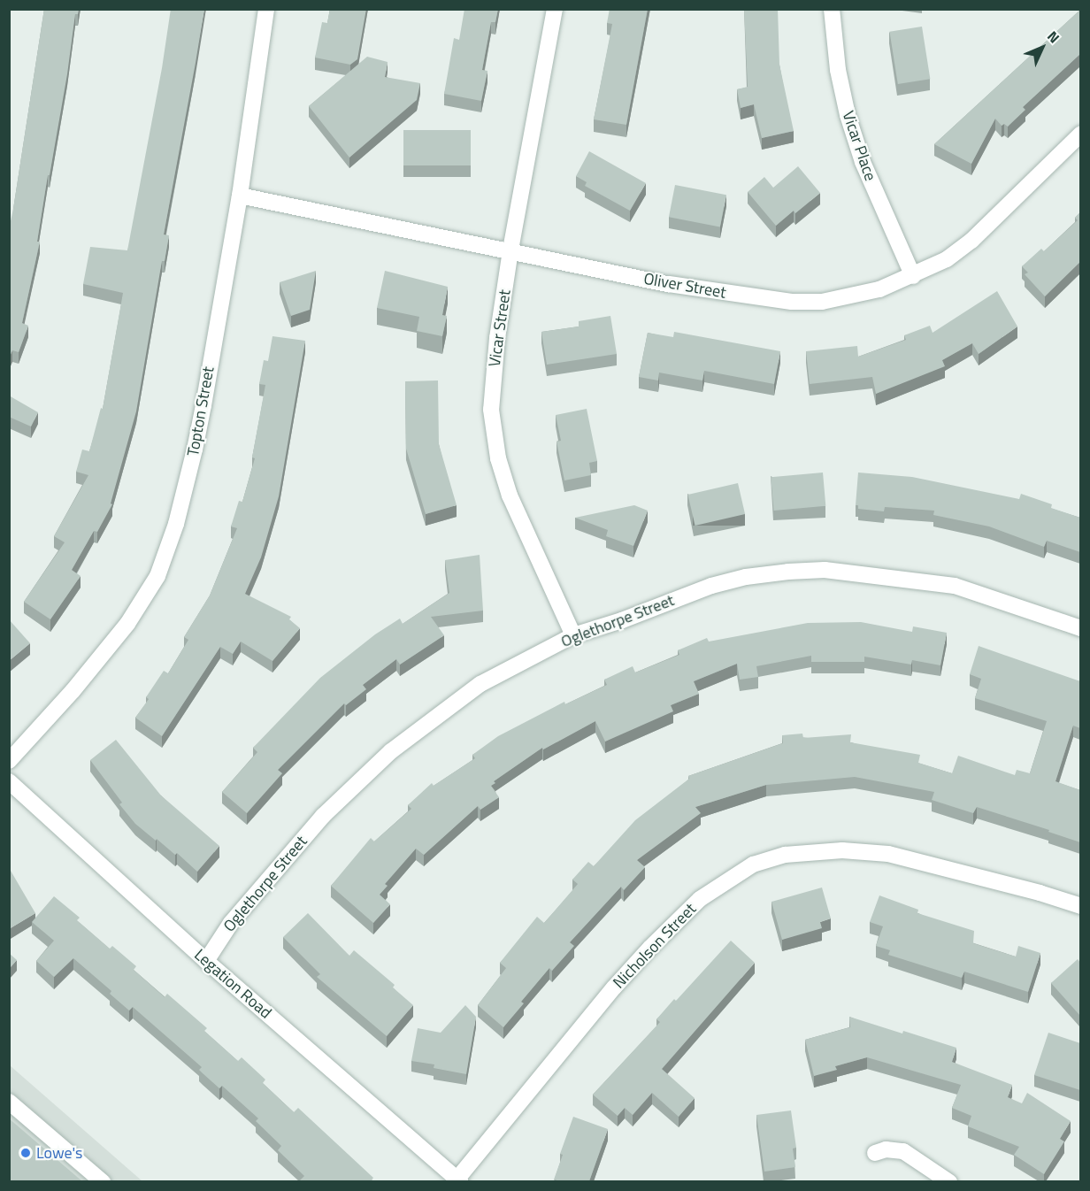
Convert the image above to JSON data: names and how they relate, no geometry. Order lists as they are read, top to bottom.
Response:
{
  "streets": {
    "street": [
      "Vicar Place",
      "Oliver Street",
      "Vicar Street",
      "Topton Street",
      "Oglethorpe Street",
      "Nicholson Street",
      "Legation Road"
    ]
  },
  "crossings": [
    ["Vicar Place", "Oliver Street"],
    ["Oliver Street", "Vicar Street"],
    ["Oliver Street", "Topton Street"],
    ["Vicar Street", "Oglethorpe Street"],
    ["Oglethorpe Street", "Legation Road"],
    ["Nicholson Street", "Legation Road"]
  ],
  "places": ["Lowe's"],
  "north": "top right"
}
